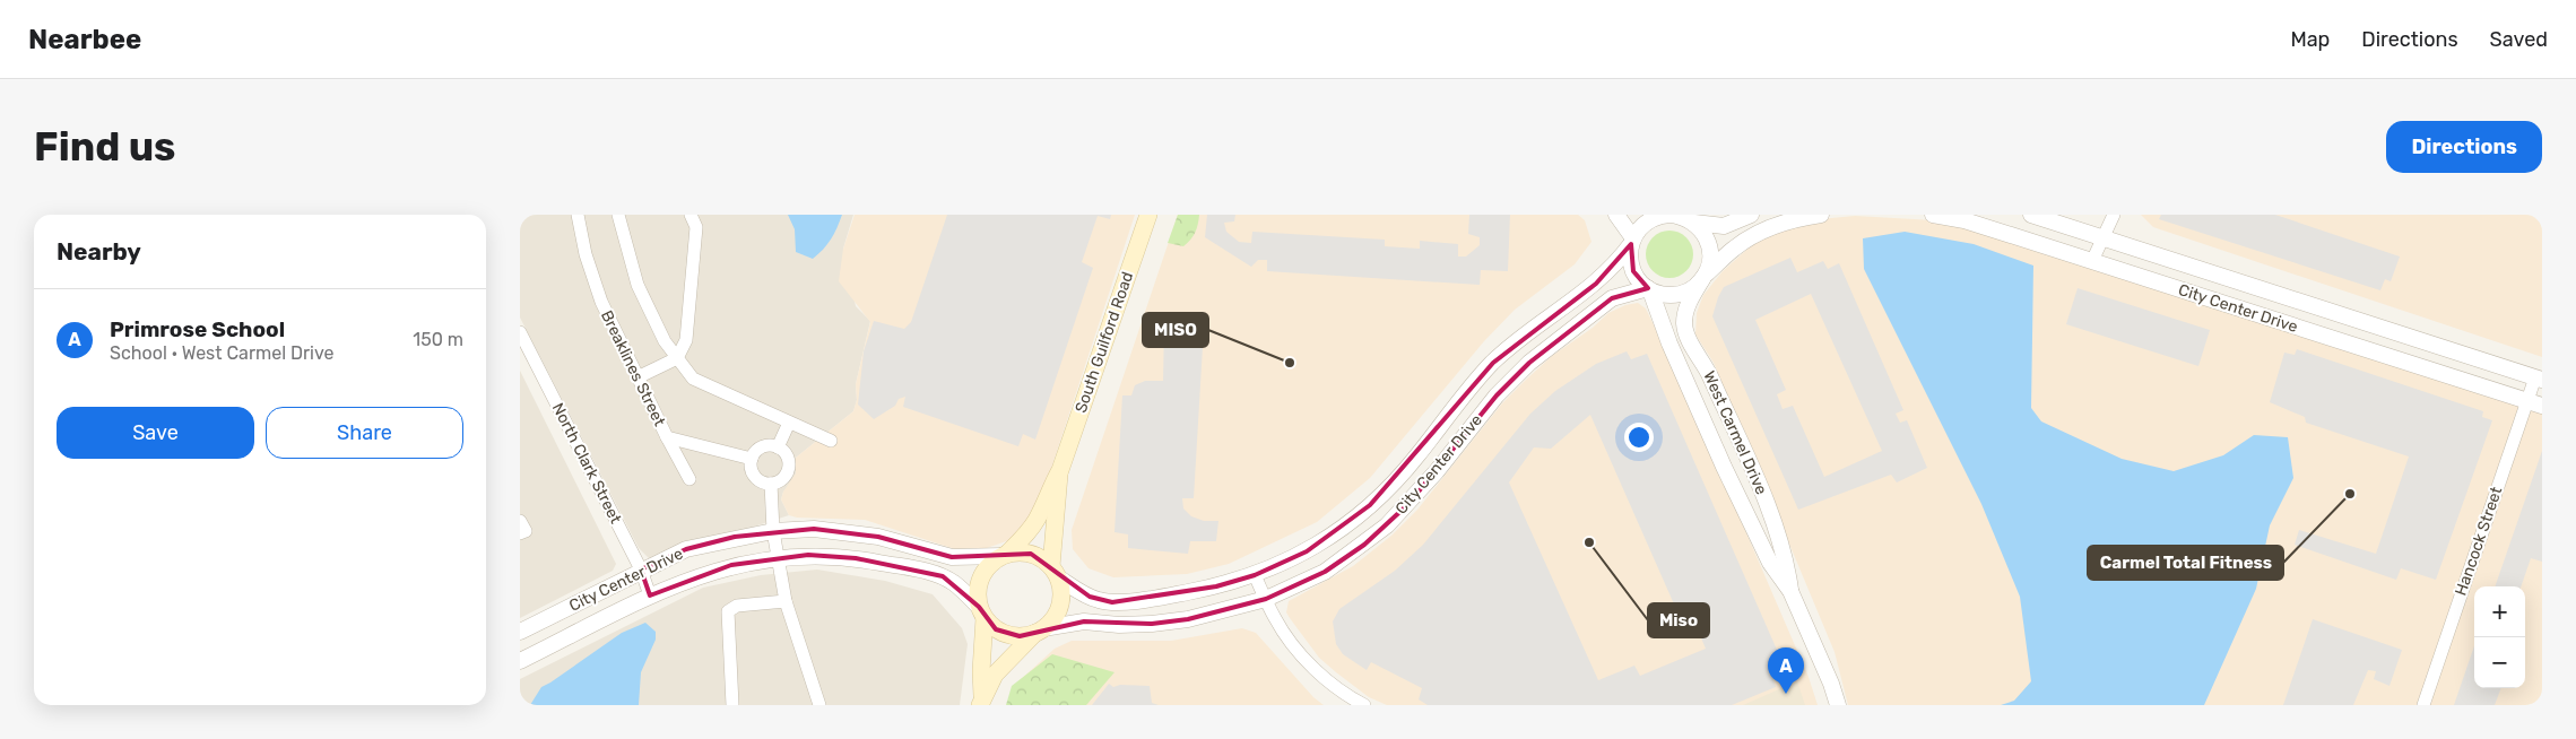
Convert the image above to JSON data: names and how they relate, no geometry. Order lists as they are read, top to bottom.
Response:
{
  "streets": {
    "main road": ["South Guilford Road"],
    "street": [
      "City Center Drive",
      "Breaklines Street",
      "West Carmel Drive",
      "North Clark Street",
      "Hancock Street"
    ]
  },
  "crossings": [
    ["City Center Drive", "South Guilford Road"],
    ["City Center Drive", "West Carmel Drive"],
    ["City Center Drive", "North Clark Street"],
    ["City Center Drive", "Hancock Street"]
  ],
  "places": ["MISO", "Carmel Total Fitness", "Miso"],
  "page": {
    "header": "Nearbee",
    "nav": ["Map", "Directions", "Saved"],
    "buttons": [
      "Directions",
      ["Save", "Share"]
    ],
    "title": "Find us",
    "heading": "Nearby",
    "list": [
      {
        "mark": "A",
        "name": "Primrose School",
        "note": "School · West Carmel Drive",
        "value": "150 m"
      }
    ],
    "map_buttons": ["+", "−"],
    "pins": "A"
  }
}
